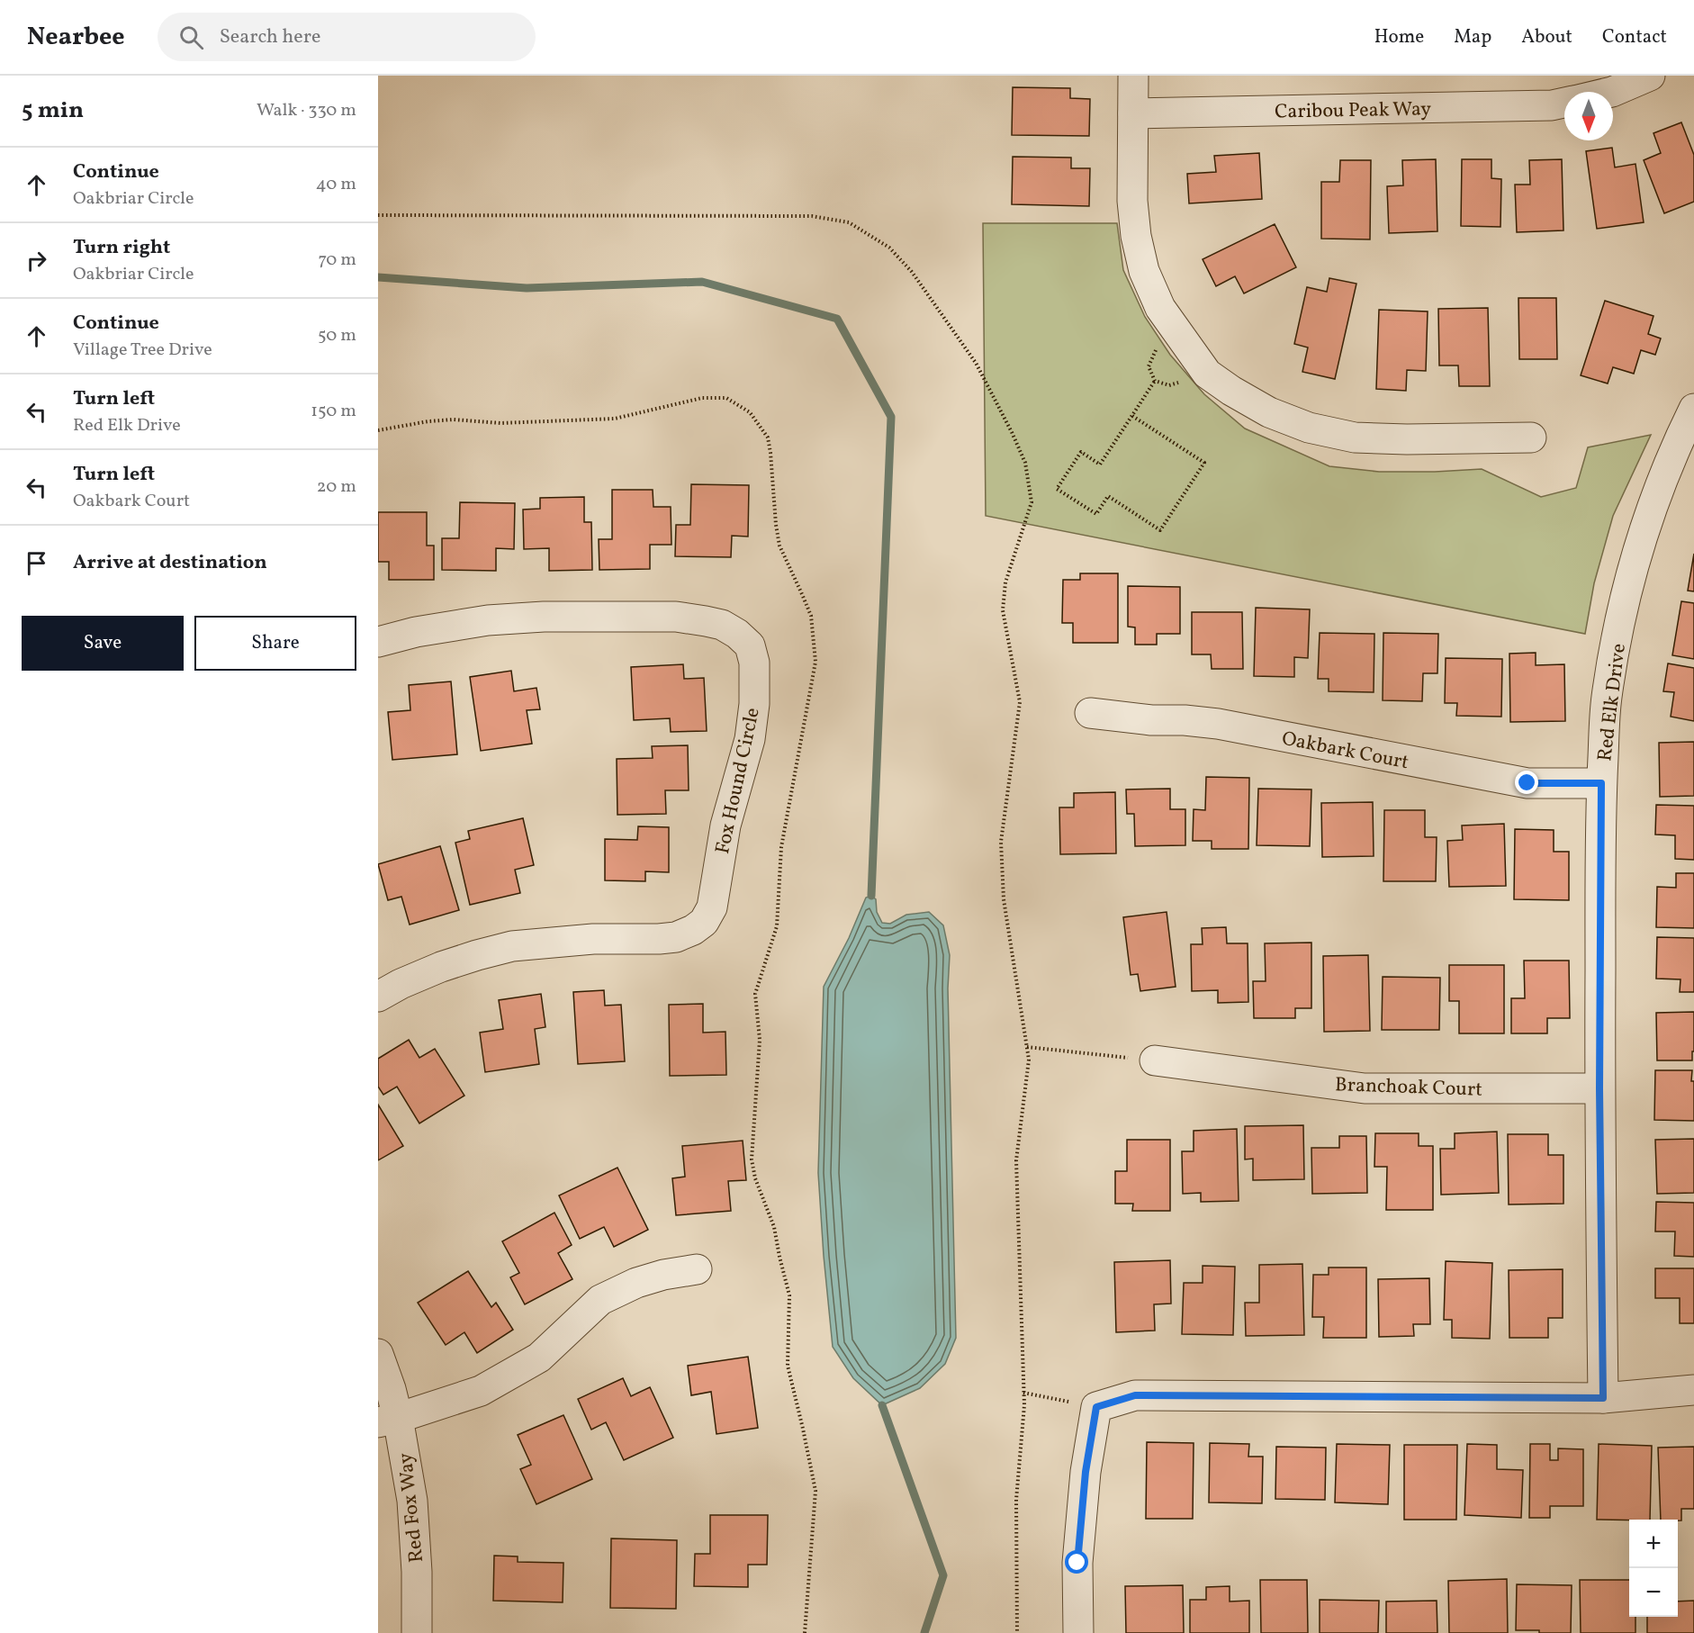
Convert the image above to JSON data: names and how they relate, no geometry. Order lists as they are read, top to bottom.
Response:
{
  "streets": {
    "street": [
      "Caribou Peak Way",
      "Red Elk Drive",
      "Oakbark Court",
      "Fox Hound Circle",
      "Branchoak Court",
      "Red Fox Way"
    ]
  },
  "crossings": [
    ["Red Elk Drive", "Oakbark Court"],
    ["Red Elk Drive", "Branchoak Court"]
  ],
  "north": "bottom",
  "page": {
    "header": "Nearbee",
    "search": "Search here",
    "nav": [
      "Home",
      "Map",
      "About",
      "Contact"
    ],
    "heading": ["5 min", "Walk · 330 m"],
    "list": [
      ["Continue", "Oakbriar Circle", "40 m"],
      ["Turn right", "Oakbriar Circle", "70 m"],
      ["Continue", "Village Tree Drive", "50 m"],
      ["Turn left", "Red Elk Drive", "150 m"],
      ["Turn left", "Oakbark Court", "20 m"],
      "Arrive at destination"
    ],
    "buttons": ["Save", "Share"],
    "map_buttons": ["+", "−"]
  }
}
